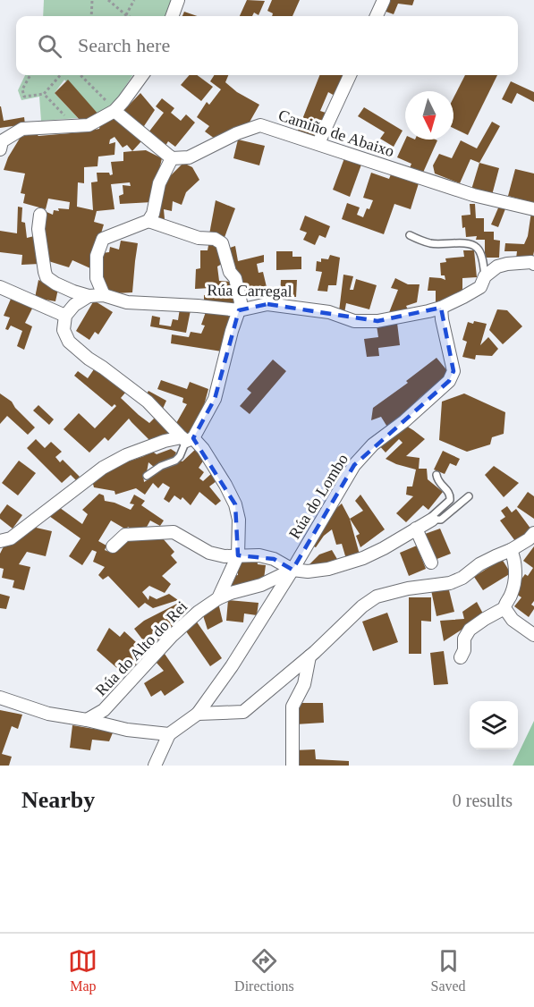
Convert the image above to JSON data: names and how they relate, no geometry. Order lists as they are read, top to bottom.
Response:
{
  "streets": {
    "street": [
      "Camiño de Abaixo",
      "Rúa Carregal",
      "Rúa do Lombo",
      "Rúa do Alto do Rei"
    ]
  },
  "crossings": [
    ["Rúa Carregal", "Rúa do Lombo"],
    ["Rúa do Lombo", "Rúa do Alto do Rei"]
  ],
  "north": "bottom",
  "page": {
    "search": "Search here",
    "heading": ["Nearby", "0 results"],
    "nav": ["Map", "Directions", "Saved"]
  }
}
